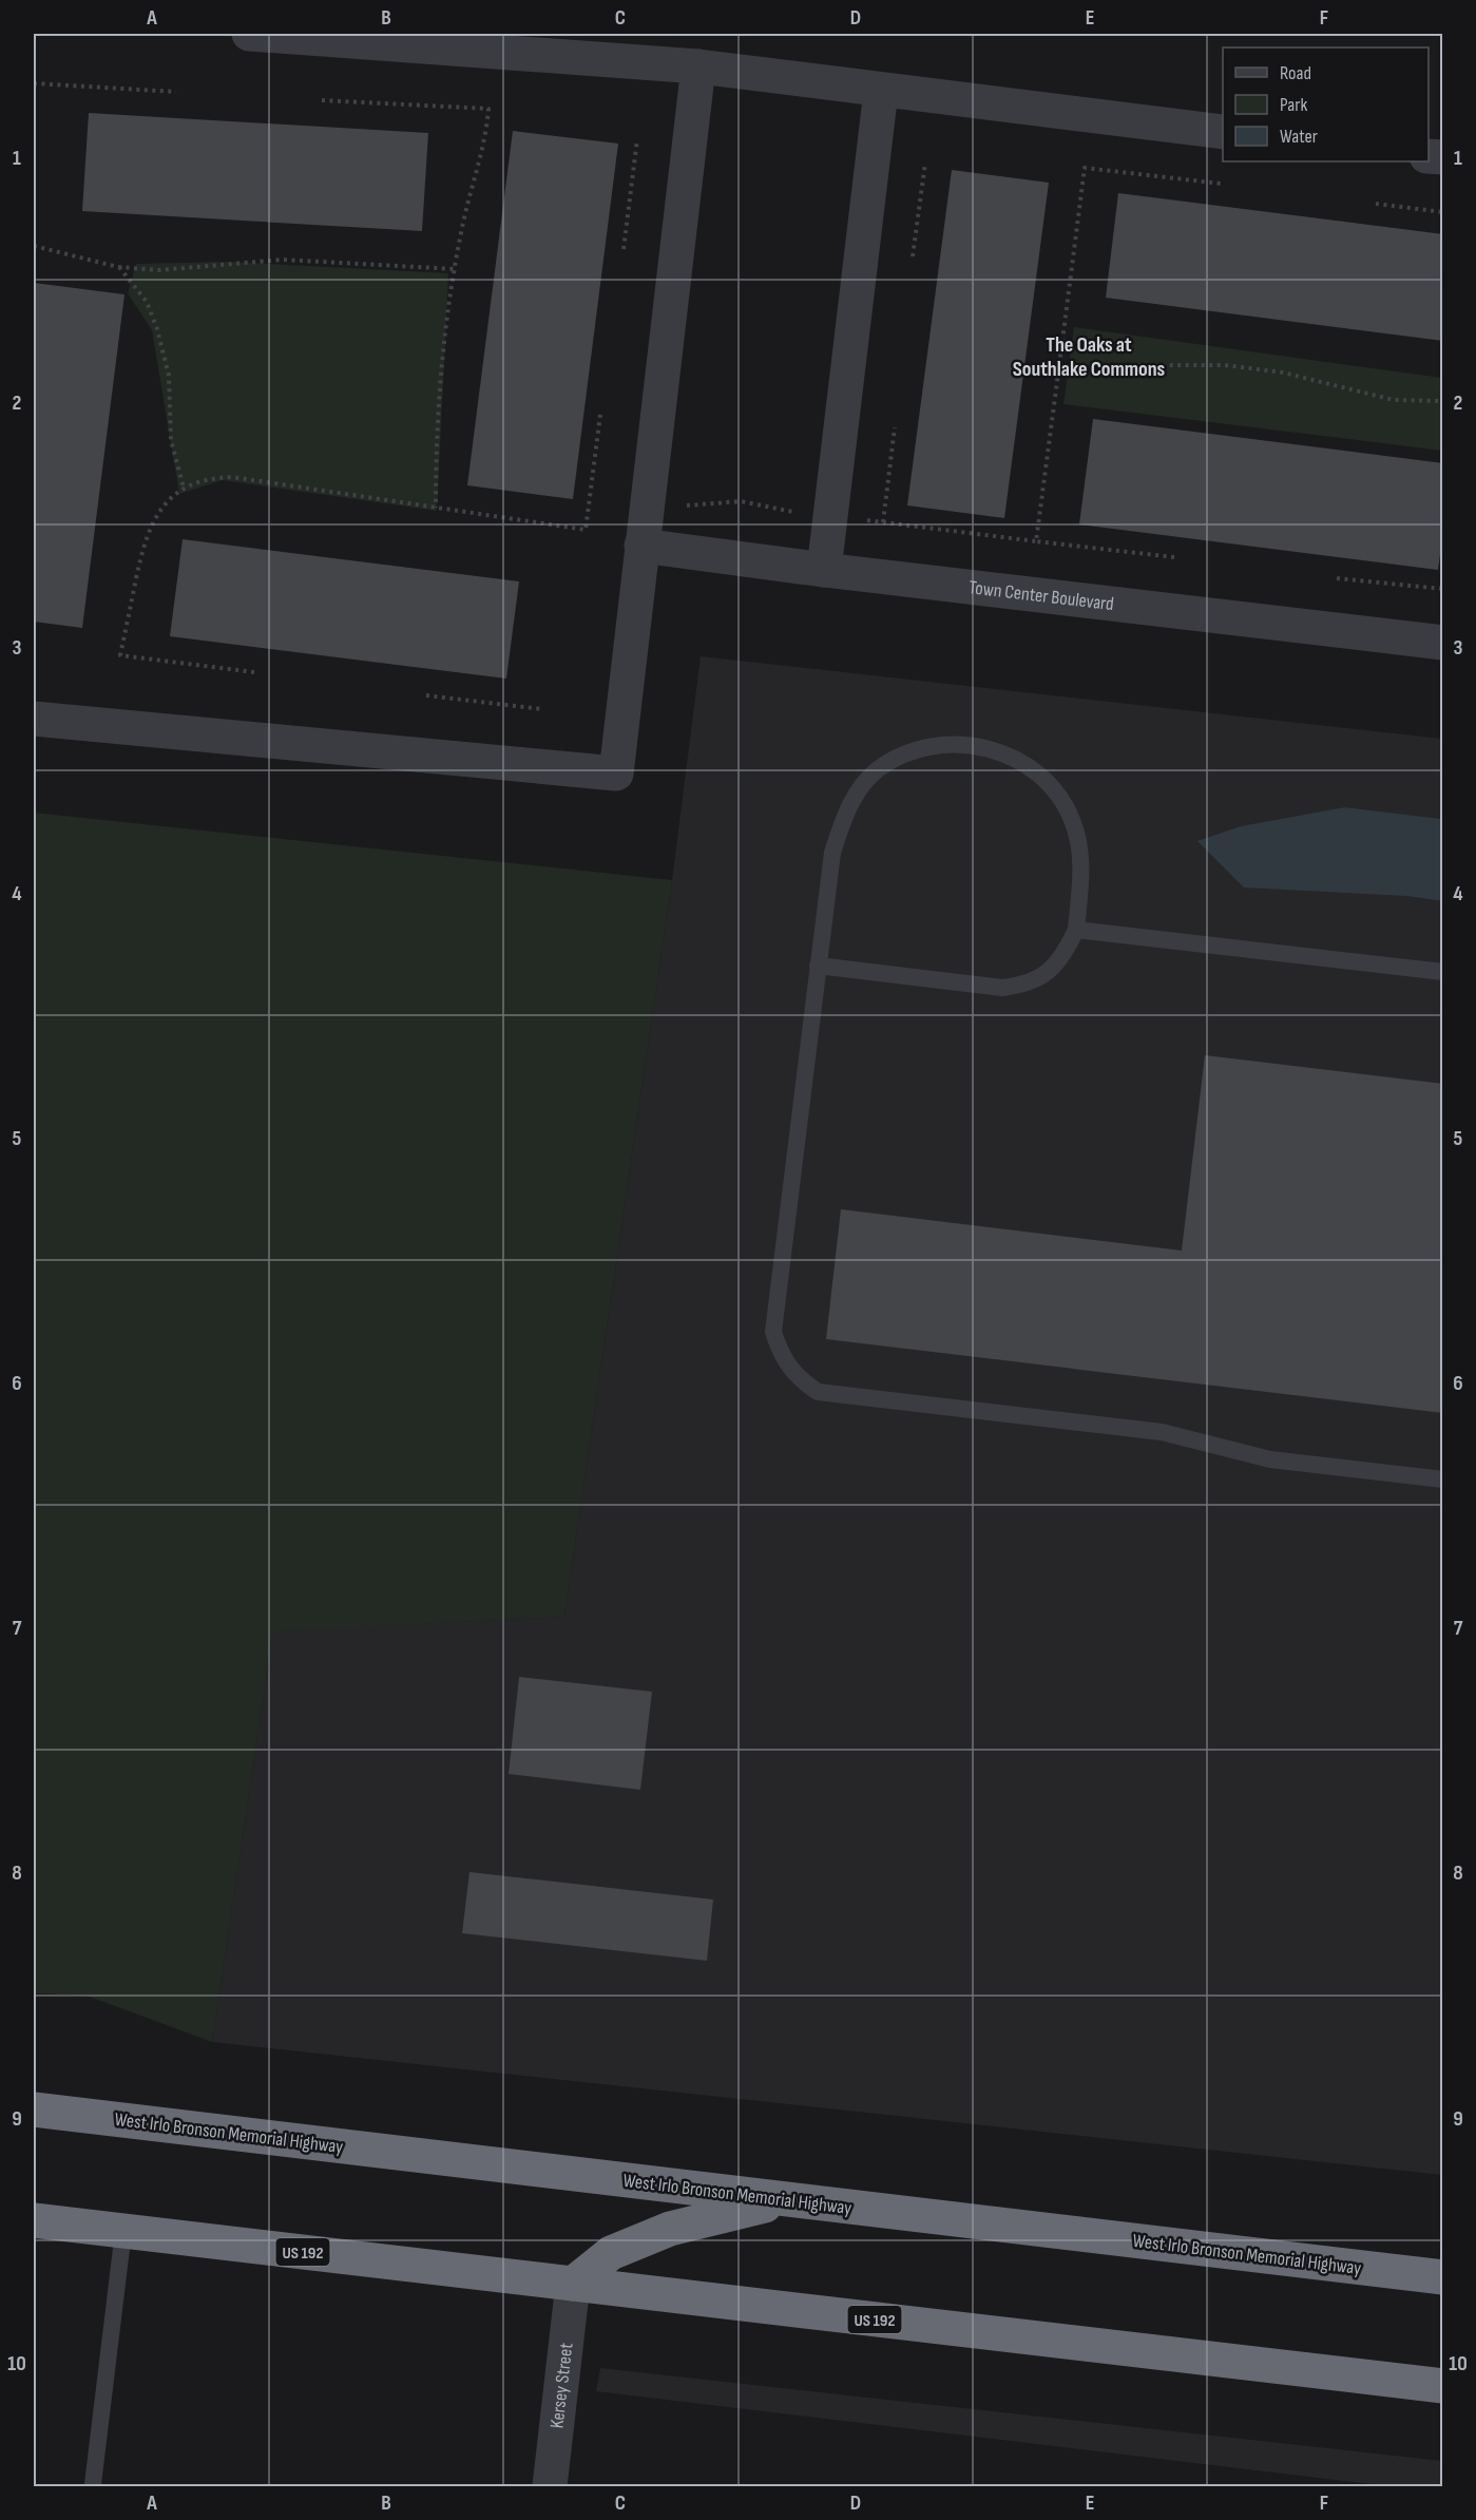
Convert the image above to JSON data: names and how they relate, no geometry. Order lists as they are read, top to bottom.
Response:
{
  "streets": {
    "highway": ["West Irlo Bronson Memorial Highway", "US 192"],
    "street": ["Town Center Boulevard", "Kersey Street"]
  },
  "crossings": [
    ["US 192", "Kersey Street"]
  ],
  "districts": ["The Oaks at Southlake Commons"],
  "legend": ["Road", "Park", "Water"],
  "grid": {
    "columns": [
      "A",
      "B",
      "C",
      "D",
      "E",
      "F"
    ],
    "rows": [
      "1",
      "2",
      "3",
      "4",
      "5",
      "6",
      "7",
      "8",
      "9",
      "10"
    ]
  }
}
